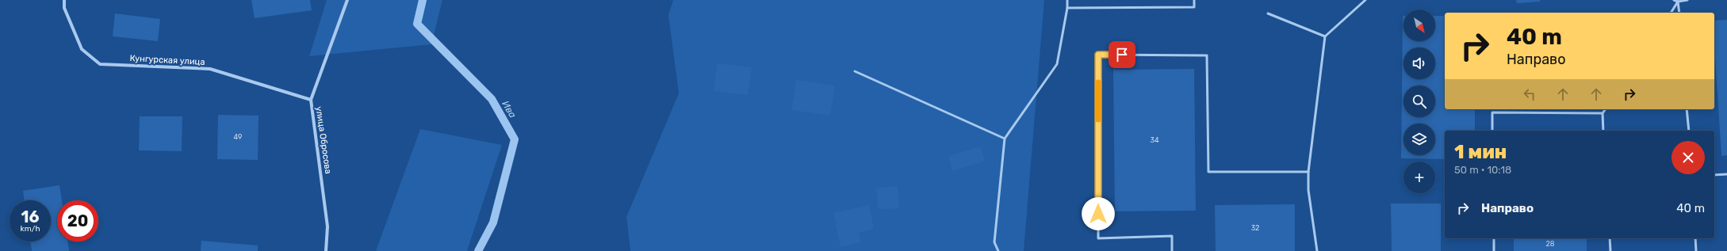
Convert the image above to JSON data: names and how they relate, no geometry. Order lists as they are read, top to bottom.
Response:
{
  "streets": {
    "street": ["Кунгурская улица", "улица Обросова"]
  },
  "crossings": [
    ["Кунгурская улица", "улица Обросова"]
  ],
  "water": ["Ива"],
  "house_numbers": [
    "49",
    "34",
    "32",
    "28"
  ],
  "north": "bottom right",
  "page": {
    "map_buttons": "+",
    "turn": ["40 m", "Направо"],
    "heading": ["1 мин", "50 m · 10:18"],
    "list": [
      {
        "name": "Направо",
        "value": "40 m"
      }
    ],
    "speed": "16 km/h",
    "limit": "20"
  }
}
